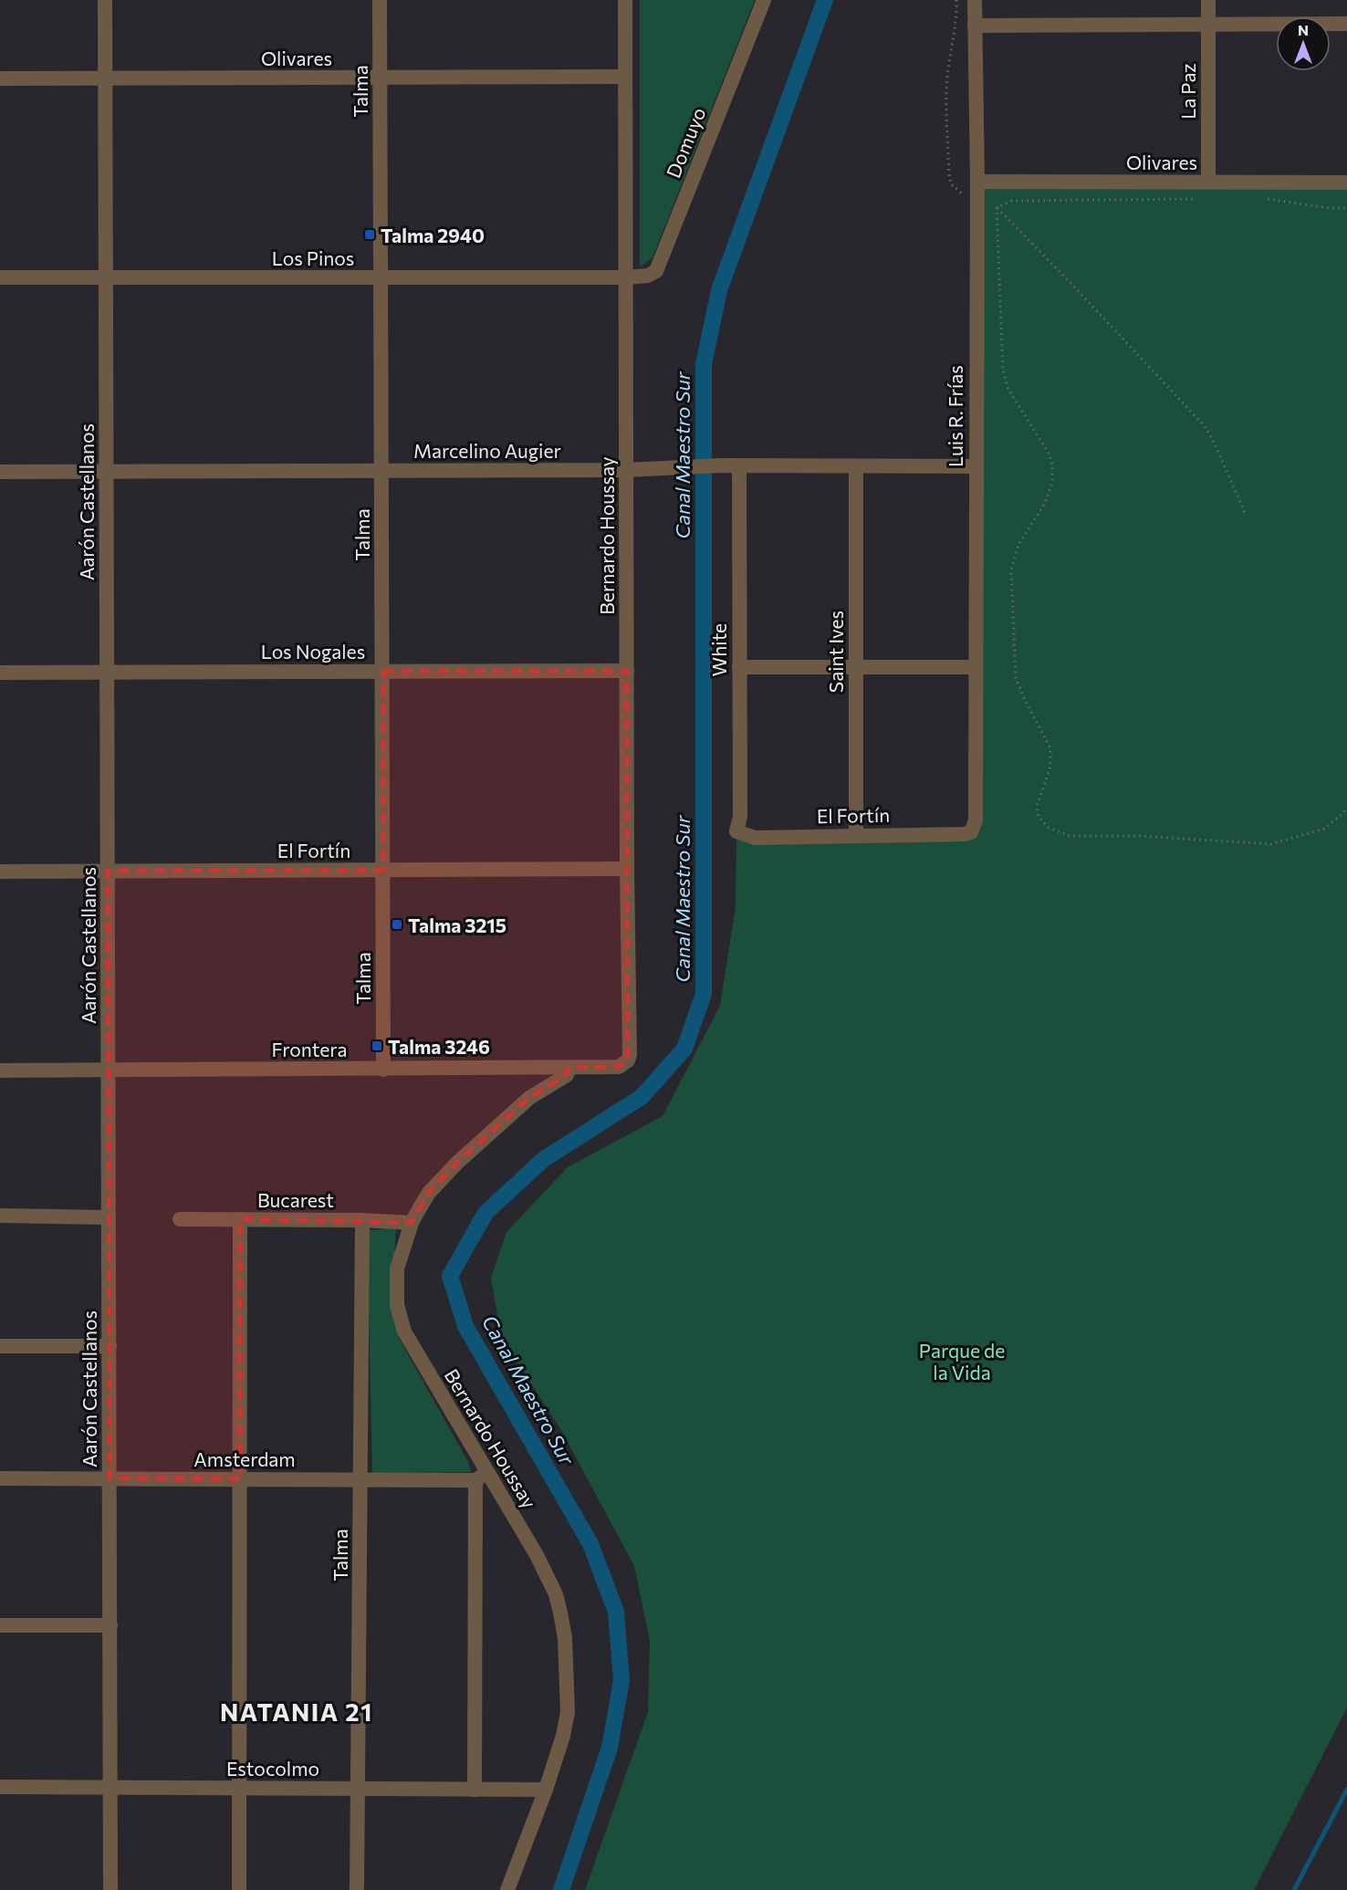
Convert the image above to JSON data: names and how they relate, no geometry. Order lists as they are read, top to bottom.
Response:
{
  "streets": {
    "street": [
      "Olivares",
      "Talma",
      "La Paz",
      "Domuyo",
      "Los Pinos",
      "Luis R. Frías",
      "Marcelino Augier",
      "Aarón Castellanos",
      "Bernardo Houssay",
      "White",
      "Los Nogales",
      "Saint Ives",
      "El Fortín",
      "Frontera",
      "Bucarest",
      "Amsterdam",
      "Estocolmo"
    ]
  },
  "crossings": [
    ["Olivares", "Talma"],
    ["Olivares", "La Paz"],
    ["Olivares", "Luis R. Frías"],
    ["Olivares", "Aarón Castellanos"],
    ["Olivares", "Bernardo Houssay"],
    ["Talma", "Los Pinos"],
    ["Talma", "Marcelino Augier"],
    ["Talma", "Los Nogales"],
    ["Talma", "El Fortín"],
    ["Talma", "Frontera"],
    ["Talma", "Bucarest"],
    ["Talma", "Amsterdam"],
    ["Talma", "Estocolmo"],
    ["Domuyo", "Los Pinos"],
    ["Domuyo", "Bernardo Houssay"],
    ["Los Pinos", "Aarón Castellanos"],
    ["Los Pinos", "Bernardo Houssay"],
    ["Luis R. Frías", "Marcelino Augier"],
    ["Luis R. Frías", "El Fortín"],
    ["Marcelino Augier", "Aarón Castellanos"],
    ["Marcelino Augier", "Bernardo Houssay"],
    ["Marcelino Augier", "White"],
    ["Marcelino Augier", "Saint Ives"],
    ["Aarón Castellanos", "Los Nogales"],
    ["Aarón Castellanos", "El Fortín"],
    ["Aarón Castellanos", "Frontera"],
    ["Aarón Castellanos", "Amsterdam"],
    ["Aarón Castellanos", "Estocolmo"],
    ["Bernardo Houssay", "Los Nogales"],
    ["Bernardo Houssay", "El Fortín"],
    ["Bernardo Houssay", "Frontera"],
    ["Bernardo Houssay", "Bucarest"],
    ["Bernardo Houssay", "Amsterdam"],
    ["Bernardo Houssay", "Estocolmo"],
    ["White", "El Fortín"],
    ["Saint Ives", "El Fortín"]
  ],
  "districts": ["NATANIA 21"],
  "water": ["Canal Maestro Sur"],
  "parks": ["Parque de la Vida"],
  "places": {
    "transit": ["Talma 2940", "Talma 3215", "Talma 3246"]
  },
  "north": "top"
}
